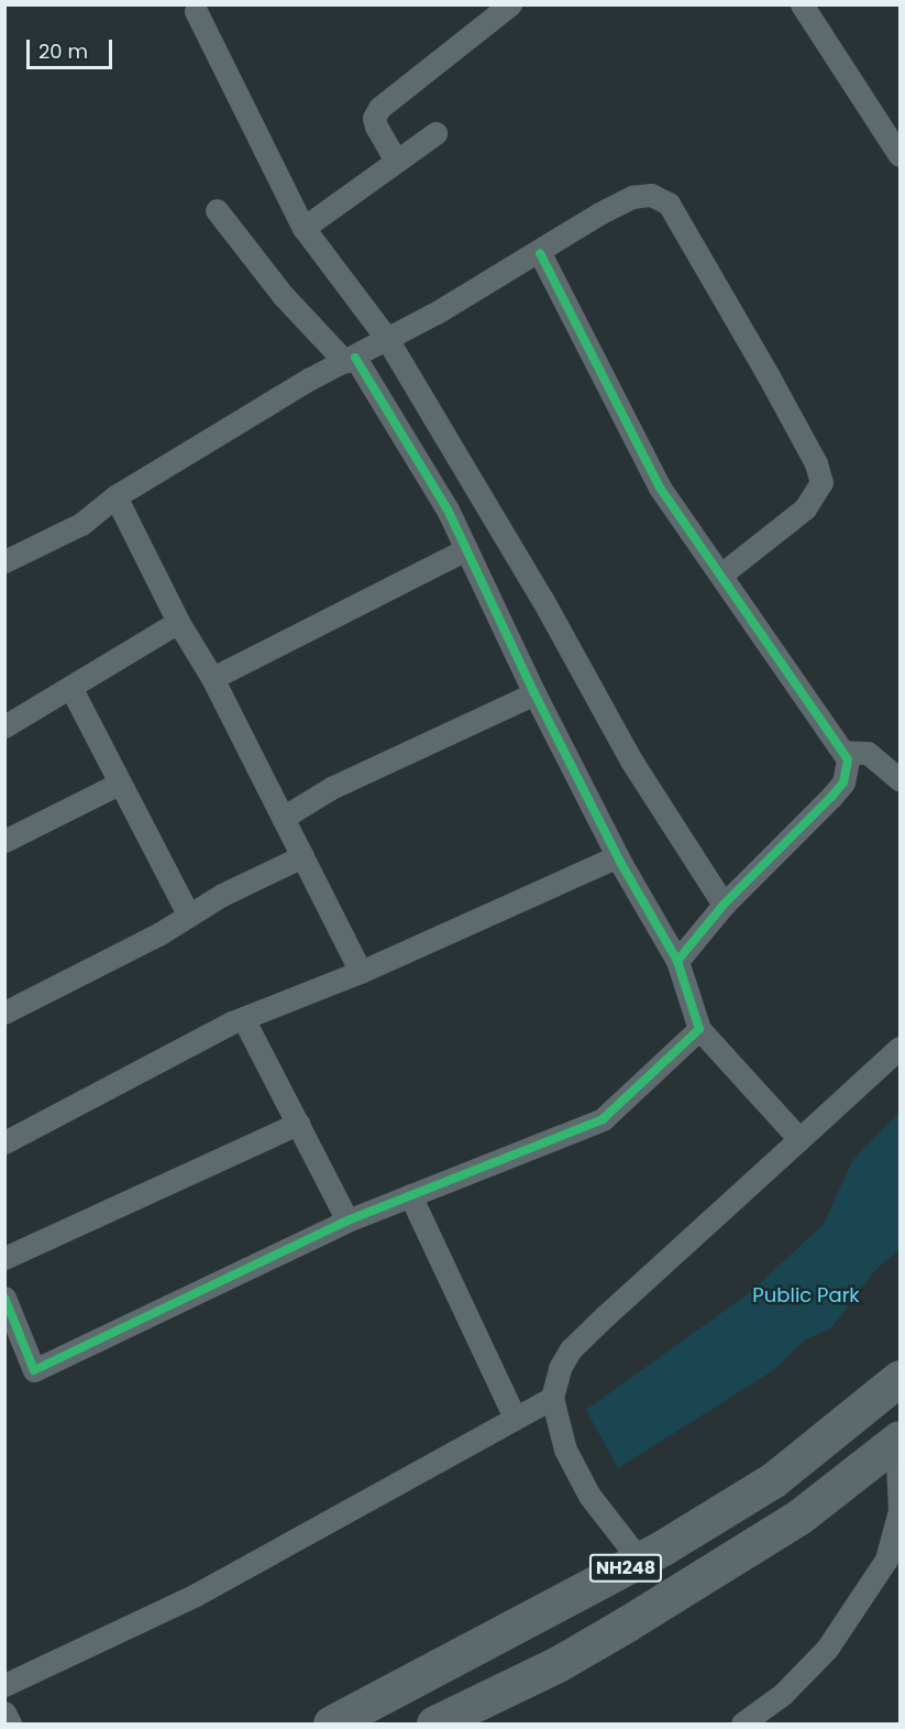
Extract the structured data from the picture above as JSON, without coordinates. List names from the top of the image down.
{
  "streets": {
    "highway": ["NH248"]
  },
  "parks": ["Public Park"],
  "scale_bar": "20 m"
}
